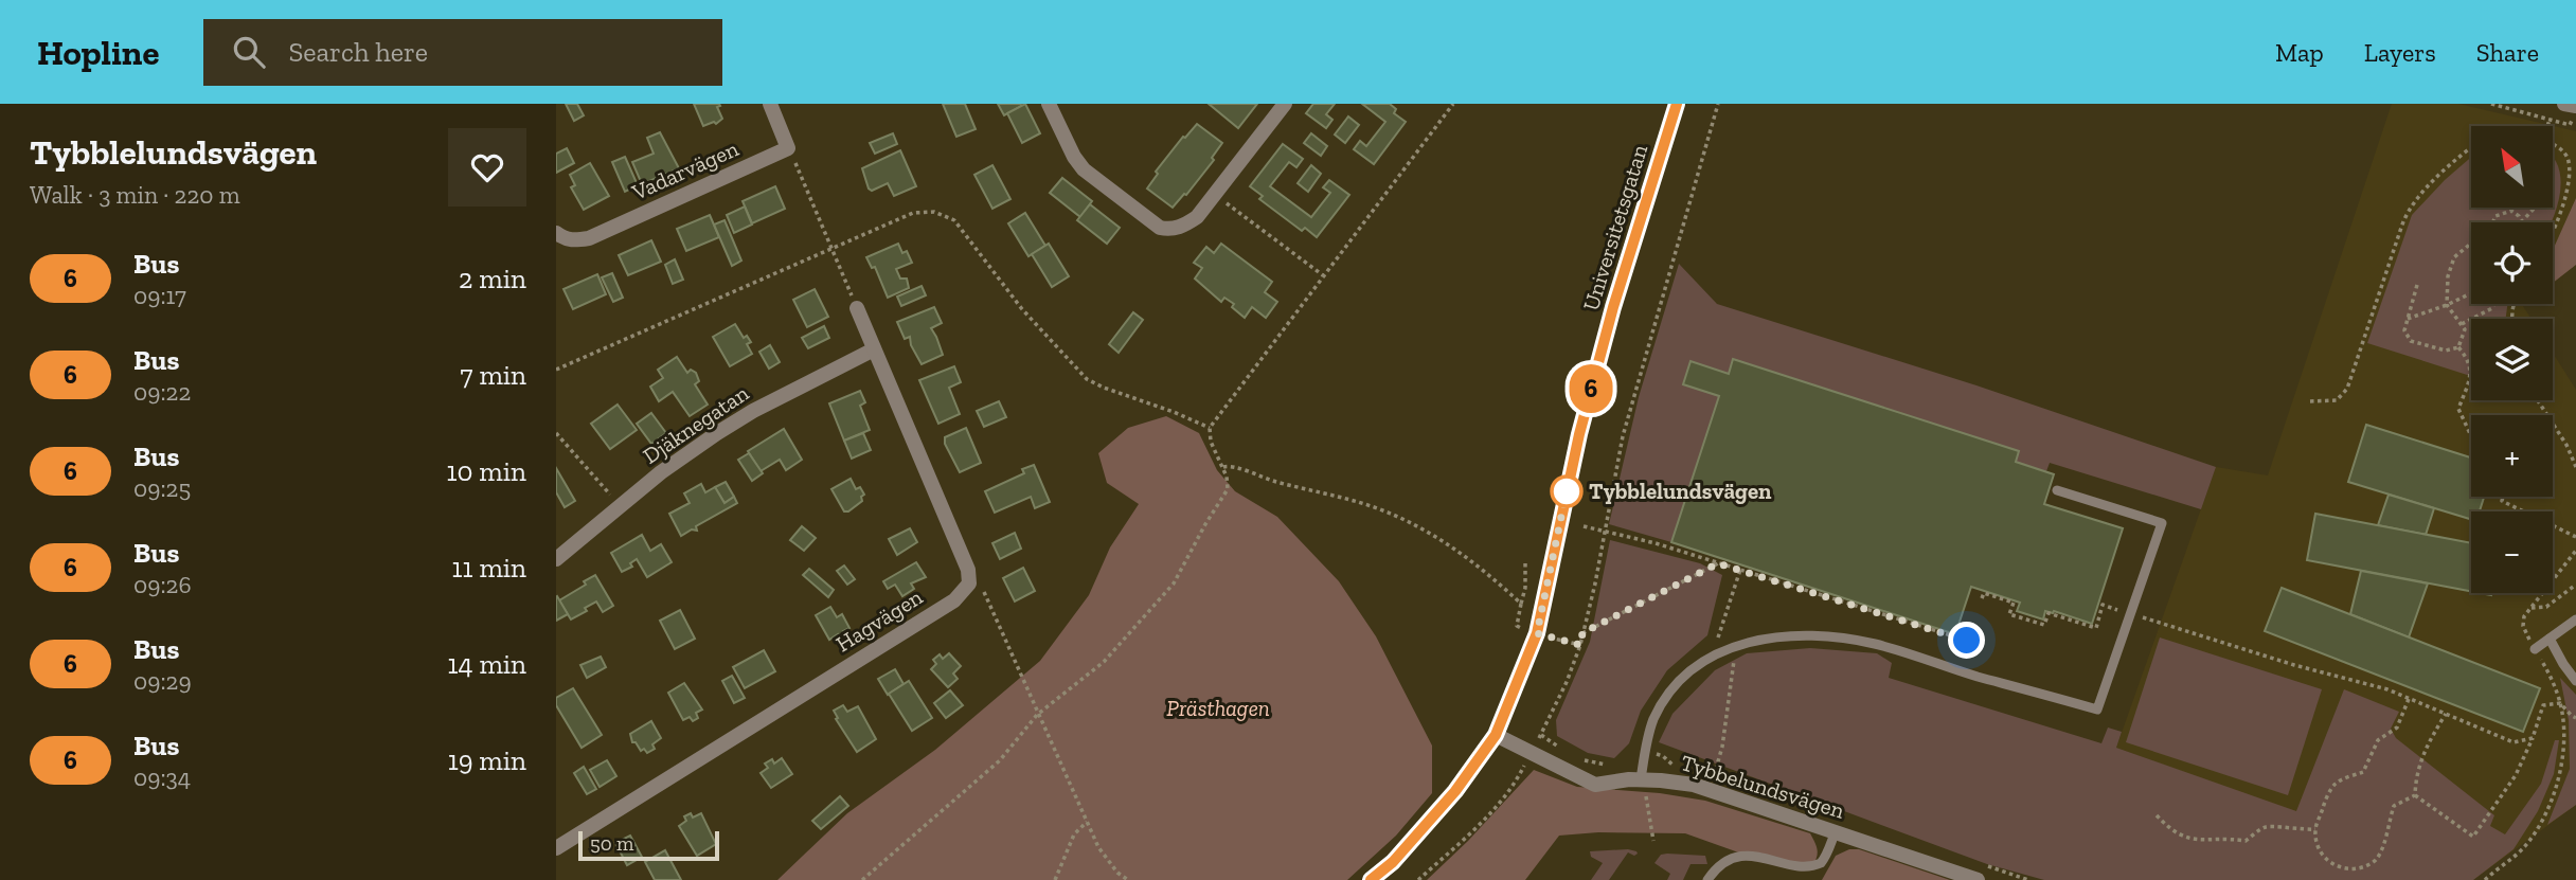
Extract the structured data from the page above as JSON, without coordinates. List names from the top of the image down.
{
  "streets": {
    "street": [
      "Vadarvägen",
      "Universitetsgatan",
      "Djäknegatan",
      "Hagvägen",
      "Tybbelundsvägen"
    ]
  },
  "crossings": [
    ["Universitetsgatan", "Tybbelundsvägen"]
  ],
  "parks": ["Prästhagen"],
  "places": ["Tybblelundsvägen"],
  "lines": ["bus line 6"],
  "scale_bar": "50 m",
  "north": "top left",
  "page": {
    "header": "Hopline",
    "search": "Search here",
    "nav": ["Map", "Layers", "Share"],
    "heading": ["Tybblelundsvägen", "Walk · 3 min · 220 m"],
    "on_map": "6",
    "map_buttons": ["+", "−"],
    "list": [
      {
        "mark": "6",
        "name": "Bus",
        "note": "09:17",
        "value": "2 min"
      },
      {
        "mark": "6",
        "name": "Bus",
        "note": "09:22",
        "value": "7 min"
      },
      {
        "mark": "6",
        "name": "Bus",
        "note": "09:25",
        "value": "10 min"
      },
      {
        "mark": "6",
        "name": "Bus",
        "note": "09:26",
        "value": "11 min"
      },
      {
        "mark": "6",
        "name": "Bus",
        "note": "09:29",
        "value": "14 min"
      },
      {
        "mark": "6",
        "name": "Bus",
        "note": "09:34",
        "value": "19 min"
      }
    ],
    "scale": "50 m"
  }
}
